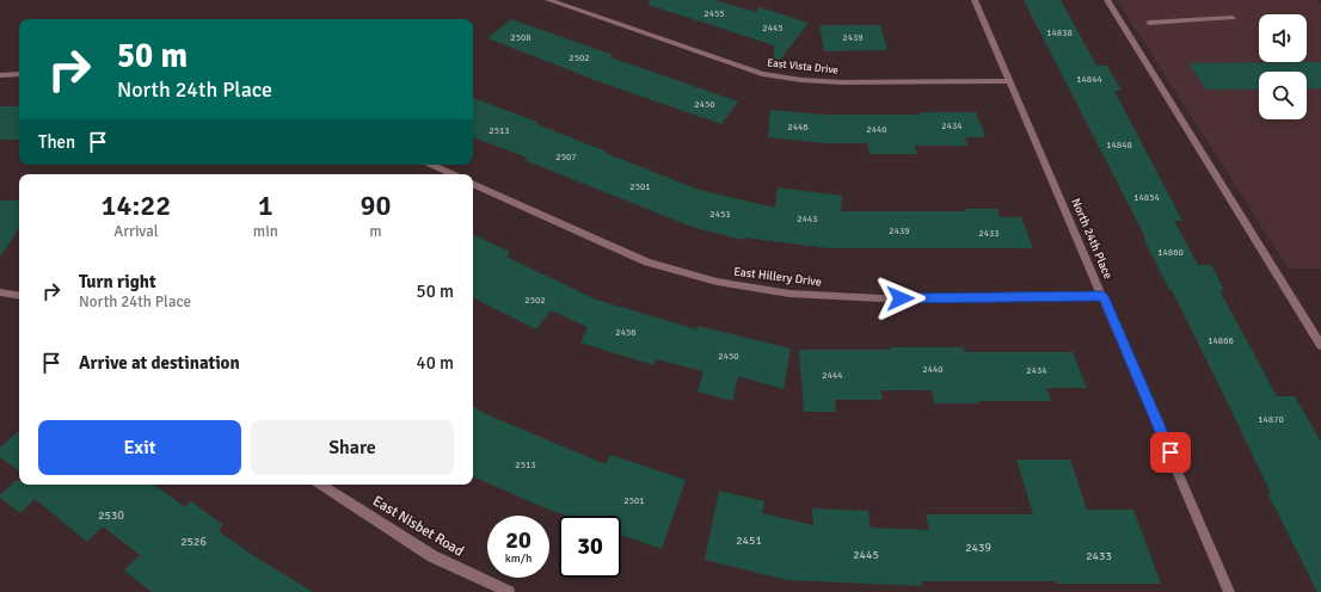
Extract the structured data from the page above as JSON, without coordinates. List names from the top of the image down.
{
  "streets": {
    "street": [
      "East Vista Drive",
      "North 24th Place",
      "East Hillery Drive",
      "East Nisbet Road"
    ]
  },
  "crossings": [
    ["East Vista Drive", "North 24th Place"],
    ["North 24th Place", "East Hillery Drive"]
  ],
  "house_numbers": [
    "2455",
    "2445",
    "14838",
    "2508",
    "2439",
    "2502",
    "14844",
    "2450",
    "2434",
    "2446",
    "2440",
    "2513",
    "14848",
    "2507",
    "2501",
    "14854",
    "2453",
    "2443",
    "2439",
    "2433",
    "14860",
    "2502",
    "2456",
    "14866",
    "2450",
    "2440",
    "2434",
    "2444",
    "14870",
    "2513",
    "2501",
    "2530",
    "2451",
    "2526",
    "2439",
    "2445",
    "2433"
  ],
  "page": {
    "turn": ["50 m", "North 24th Place"],
    "then": "Then",
    "eta": [
      "14:22",
      "Arrival",
      "1",
      "min",
      "90",
      "m"
    ],
    "list": [
      {
        "name": "Turn right",
        "note": "North 24th Place",
        "value": "50 m"
      },
      {
        "name": "Arrive at destination",
        "value": "40 m"
      }
    ],
    "buttons": ["Exit", "Share"],
    "speed": "20 km/h",
    "limit": "30"
  }
}
